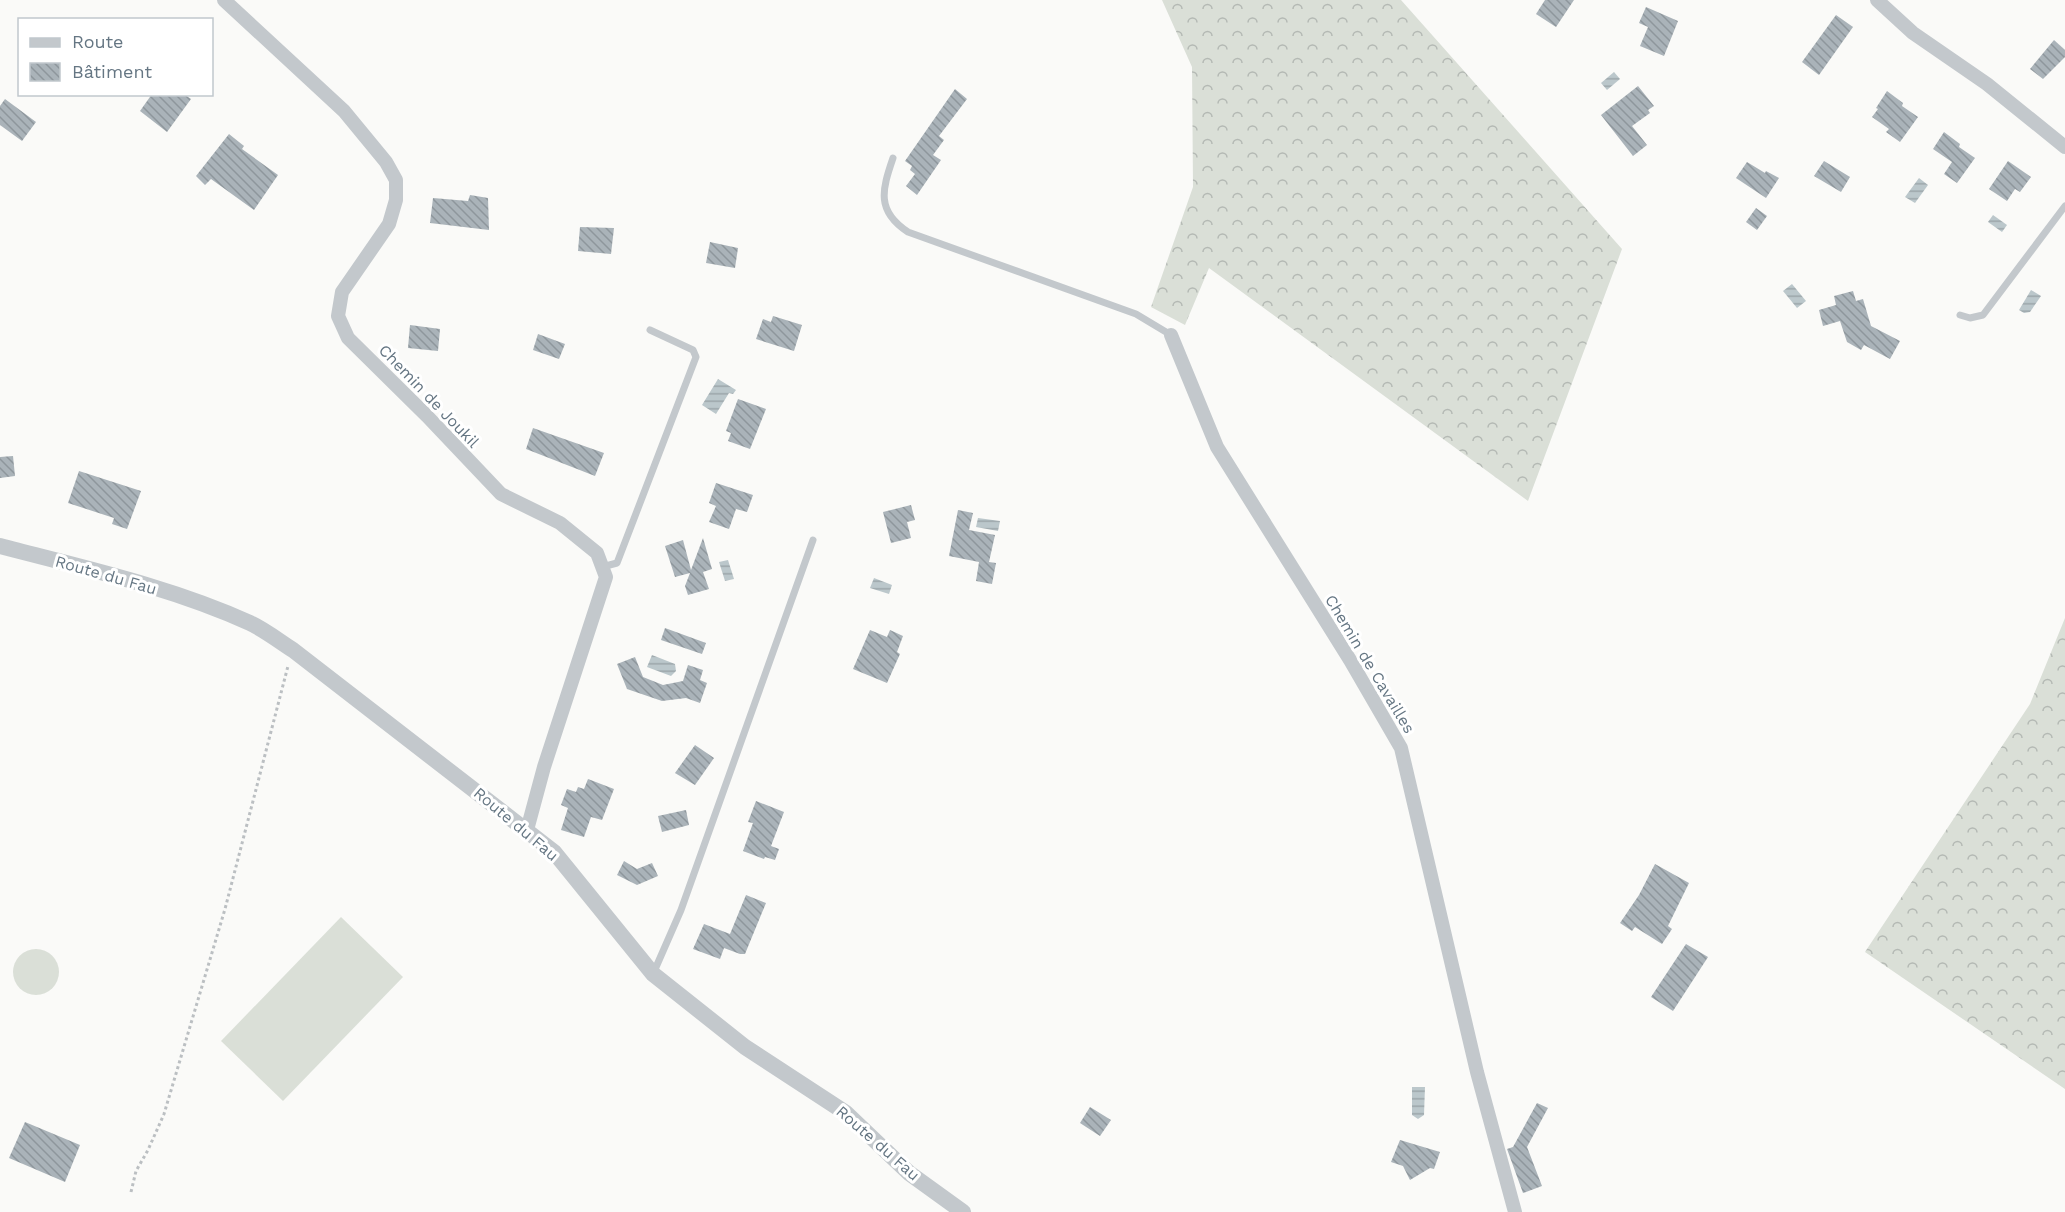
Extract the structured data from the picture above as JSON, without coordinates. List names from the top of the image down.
{
  "streets": {
    "street": ["Chemin de Joukil", "Route du Fau", "Chemin de Cavailles"]
  },
  "legend": ["Route", "Bâtiment"]
}
